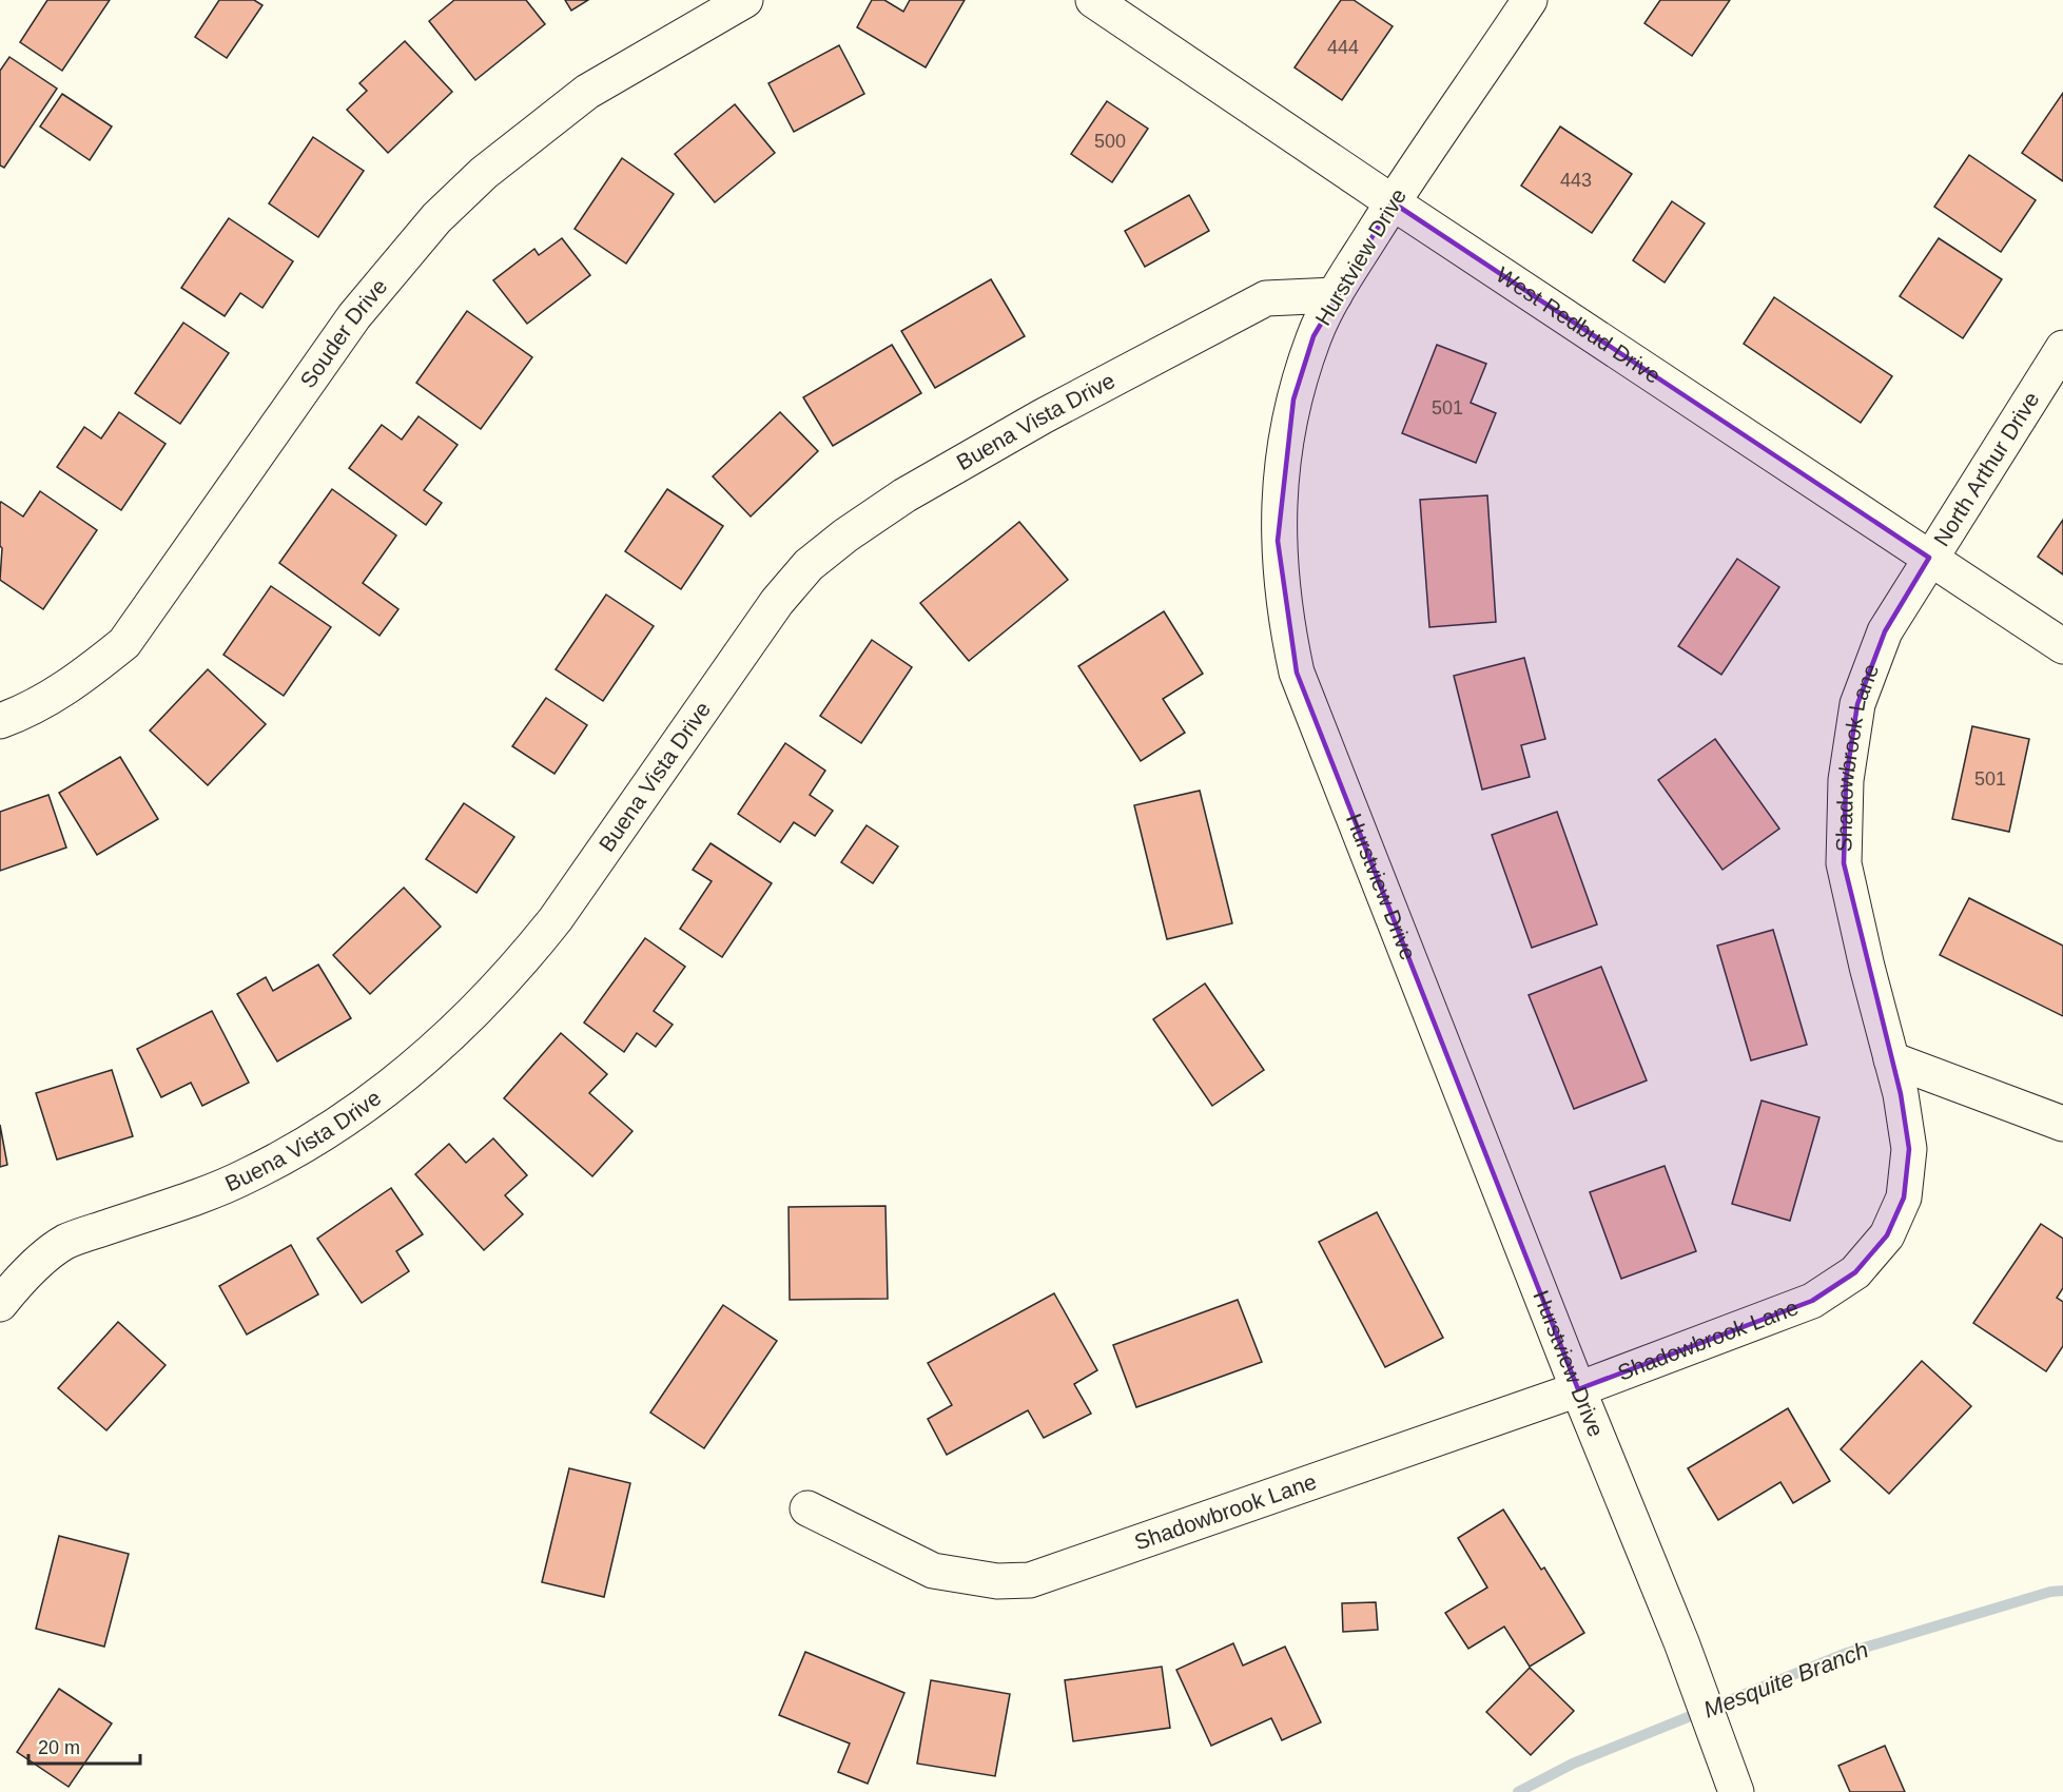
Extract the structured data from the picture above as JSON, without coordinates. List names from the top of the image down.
{
  "streets": {
    "street": [
      "Hurstview Drive",
      "West Redbud Drive",
      "Souder Drive",
      "Buena Vista Drive",
      "North Arthur Drive",
      "Shadowbrook Lane"
    ]
  },
  "crossings": [
    ["Hurstview Drive", "West Redbud Drive"],
    ["Hurstview Drive", "Buena Vista Drive"],
    ["Hurstview Drive", "Shadowbrook Lane"],
    ["West Redbud Drive", "North Arthur Drive"],
    ["West Redbud Drive", "Shadowbrook Lane"],
    ["North Arthur Drive", "Shadowbrook Lane"]
  ],
  "water": ["Mesquite Branch"],
  "house_numbers": [
    "444",
    "500",
    "443",
    "501",
    "501"
  ],
  "scale_bar": "20 m"
}
